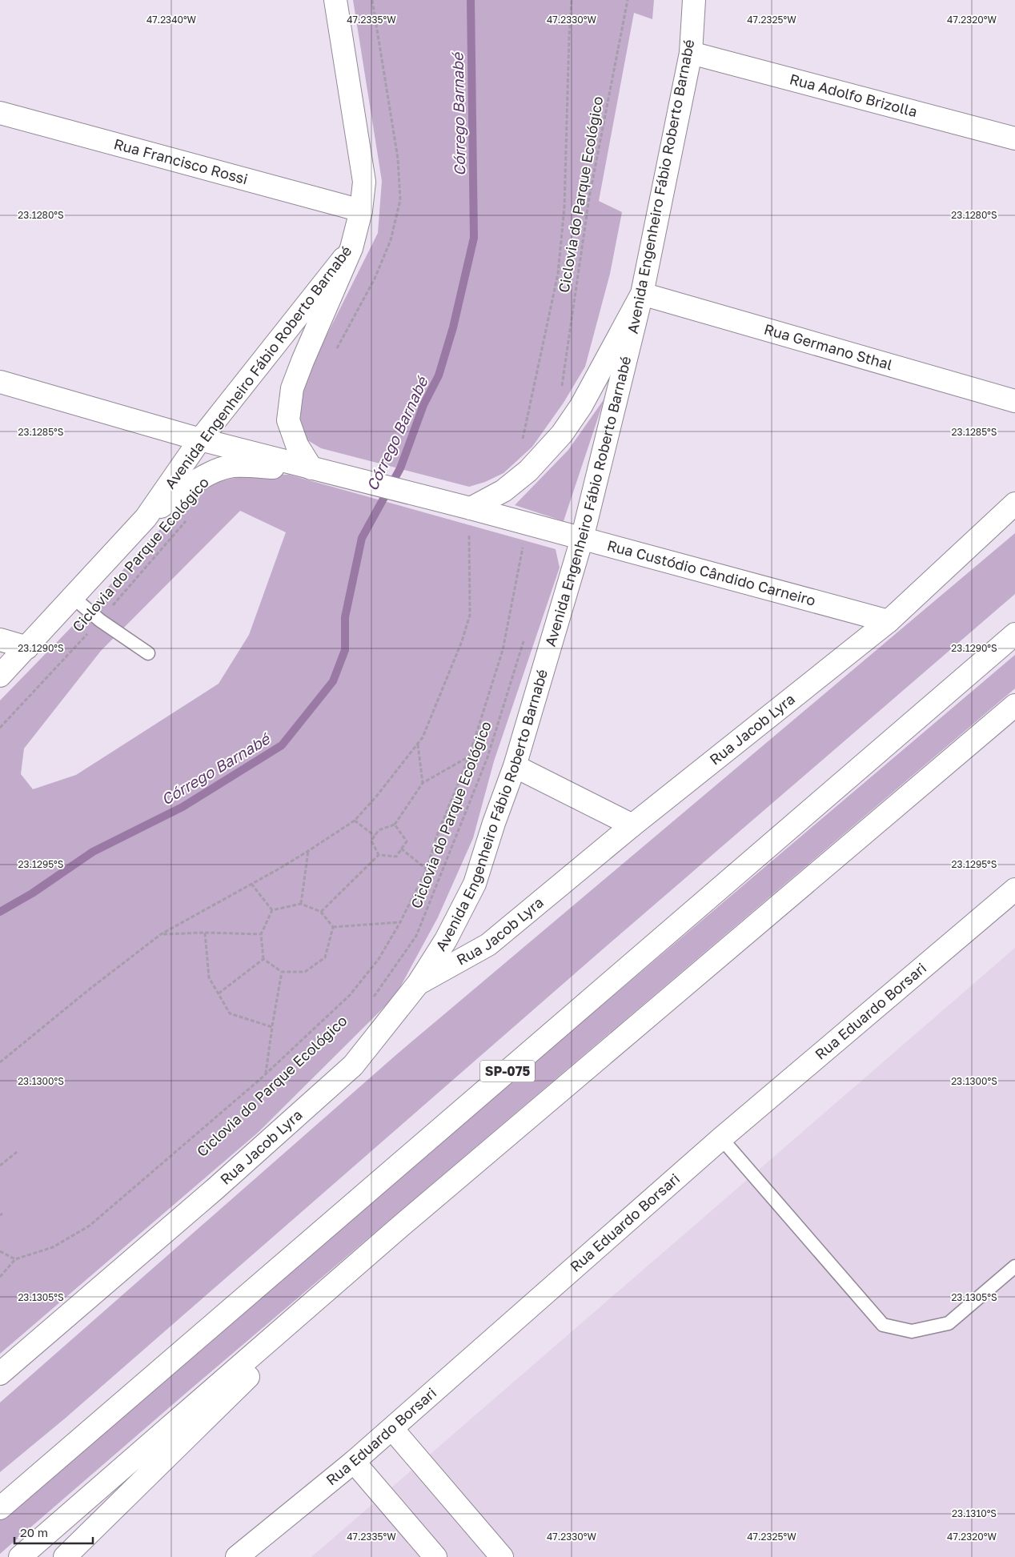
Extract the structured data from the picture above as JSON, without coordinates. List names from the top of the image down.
{
  "streets": {
    "main road": [
      "Rua Adolfo Brizolla",
      "Rua Francisco Rossi",
      "Avenida Engenheiro Fábio Roberto Barnabé",
      "Rua Germano Sthal",
      "Rua Custódio Cândido Carneiro",
      "Rua Jacob Lyra",
      "Rua Eduardo Borsari",
      "SP-075"
    ],
    "path": ["Ciclovia do Parque Ecológico"]
  },
  "crossings": [
    ["Rua Adolfo Brizolla", "Avenida Engenheiro Fábio Roberto Barnabé"],
    ["Rua Francisco Rossi", "Avenida Engenheiro Fábio Roberto Barnabé"],
    ["Avenida Engenheiro Fábio Roberto Barnabé", "Rua Germano Sthal"],
    ["Avenida Engenheiro Fábio Roberto Barnabé", "Rua Custódio Cândido Carneiro"],
    ["Avenida Engenheiro Fábio Roberto Barnabé", "Rua Jacob Lyra"],
    ["Rua Custódio Cândido Carneiro", "Rua Jacob Lyra"]
  ],
  "water": ["Córrego Barnabé"],
  "scale_bar": "20 m",
  "coordinates": [
    "47.2340°W",
    "47.2335°W",
    "47.2330°W",
    "47.2325°W",
    "47.2320°W",
    "23.1280°S",
    "23.1285°S",
    "23.1290°S",
    "23.1295°S",
    "23.1300°S",
    "23.1305°S",
    "23.1310°S"
  ]
}
